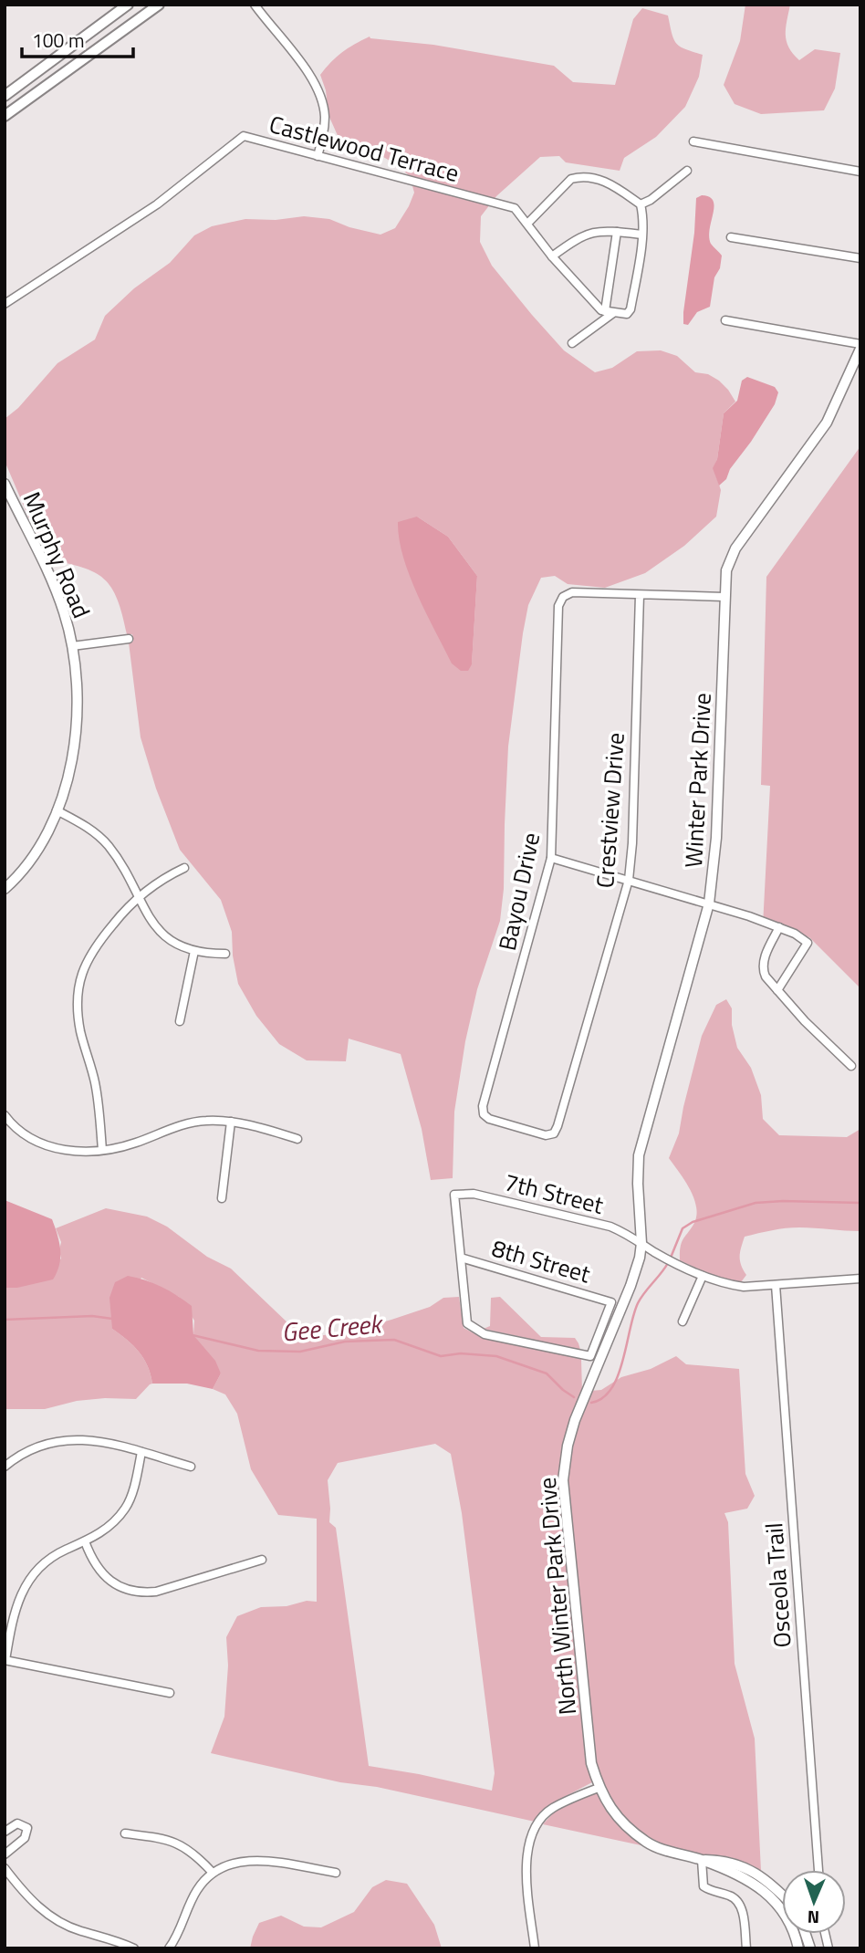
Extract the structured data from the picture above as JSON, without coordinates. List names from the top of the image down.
{
  "streets": {
    "street": [
      "Castlewood Terrace",
      "Murphy Road",
      "Winter Park Drive",
      "Crestview Drive",
      "Bayou Drive",
      "7th Street",
      "8th Street",
      "Osceola Trail",
      "North Winter Park Drive"
    ]
  },
  "crossings": [
    ["Winter Park Drive", "7th Street"],
    ["Winter Park Drive", "North Winter Park Drive"],
    ["Crestview Drive", "Bayou Drive"],
    ["7th Street", "8th Street"],
    ["7th Street", "Osceola Trail"],
    ["7th Street", "North Winter Park Drive"]
  ],
  "water": ["Gee Creek"],
  "scale_bar": "100 m",
  "north": "bottom"
}
